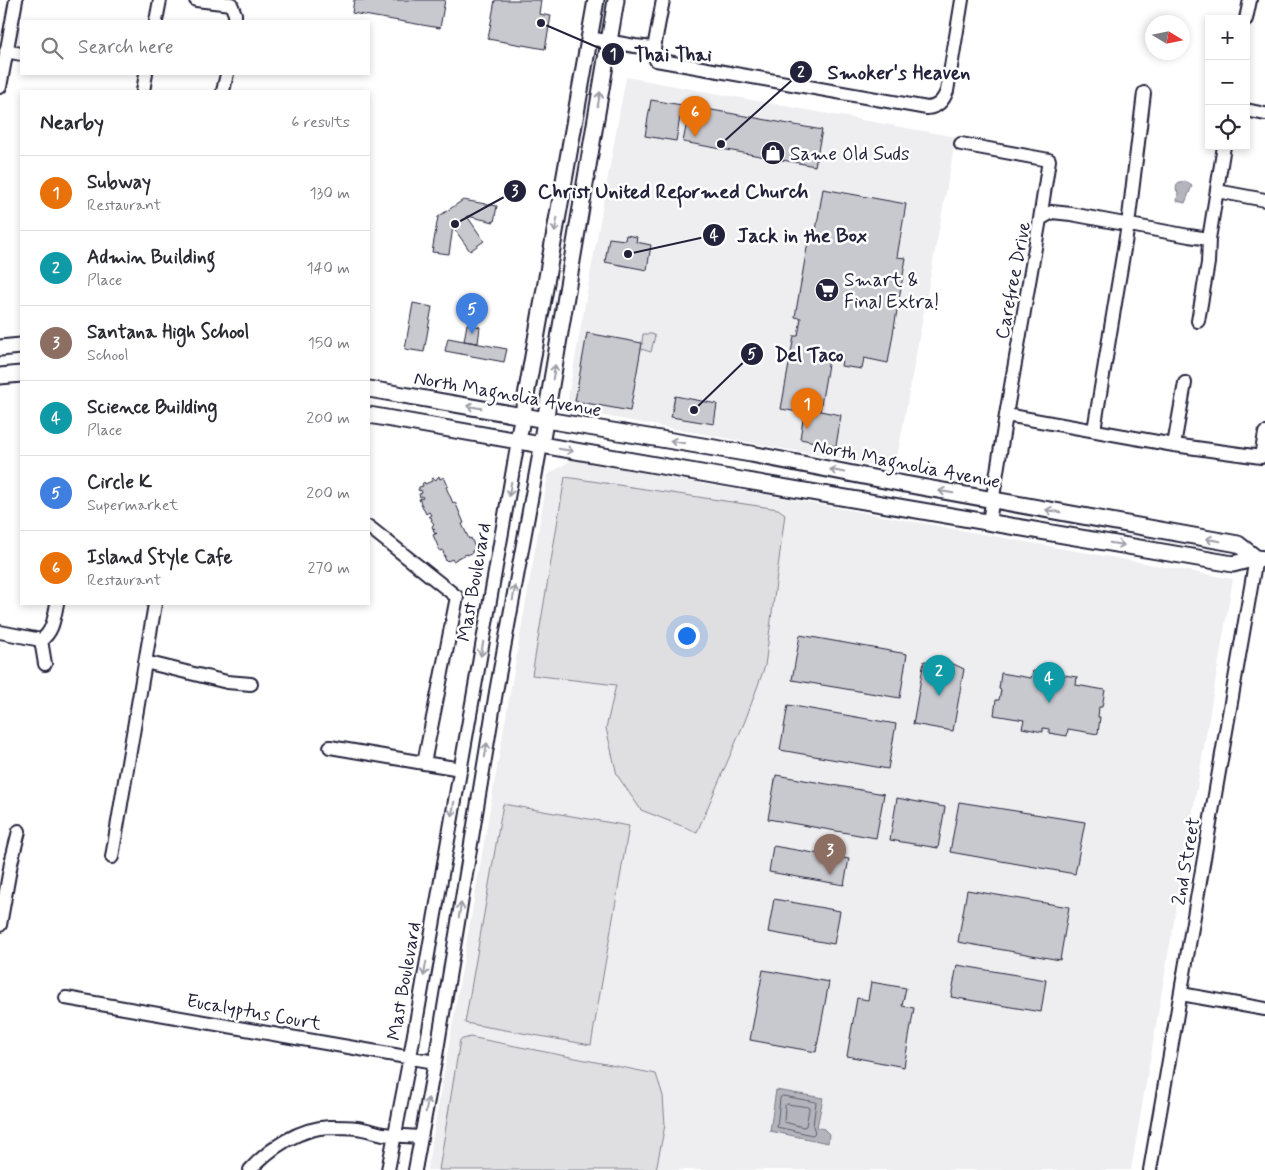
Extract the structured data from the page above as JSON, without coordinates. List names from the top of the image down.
{
  "streets": {
    "main road": ["North Magnolia Avenue", "Mast Boulevard"],
    "street": ["Carefree Drive", "2nd Street", "Eucalyptus Court"]
  },
  "crossings": [
    ["Carefree Drive", "North Magnolia Avenue"],
    ["North Magnolia Avenue", "Mast Boulevard"],
    ["North Magnolia Avenue", "2nd Street"],
    ["Mast Boulevard", "Eucalyptus Court"]
  ],
  "places": {
    "other": [
      "Thai Thai",
      "Smoker's Heaven",
      "Christ United Reformed Church",
      "Jack in the Box",
      "Del Taco"
    ],
    "shop": ["Same Old Suds"],
    "supermarket": ["Smart & Final Extra!"]
  },
  "north": "right",
  "page": {
    "map_buttons": ["+", "−"],
    "search": "Search here",
    "heading": ["Nearby", "6 results"],
    "pins": [
      "6",
      "5",
      "1",
      "2",
      "4",
      "3"
    ],
    "list": [
      {
        "mark": "1",
        "name": "Subway",
        "note": "Restaurant",
        "value": "130 m"
      },
      {
        "mark": "2",
        "name": "Admin Building",
        "note": "Place",
        "value": "140 m"
      },
      {
        "mark": "3",
        "name": "Santana High School",
        "note": "School",
        "value": "150 m"
      },
      {
        "mark": "4",
        "name": "Science Building",
        "note": "Place",
        "value": "200 m"
      },
      {
        "mark": "5",
        "name": "Circle K",
        "note": "Supermarket",
        "value": "200 m"
      },
      {
        "mark": "6",
        "name": "Island Style Cafe",
        "note": "Restaurant",
        "value": "270 m"
      }
    ]
  }
}
